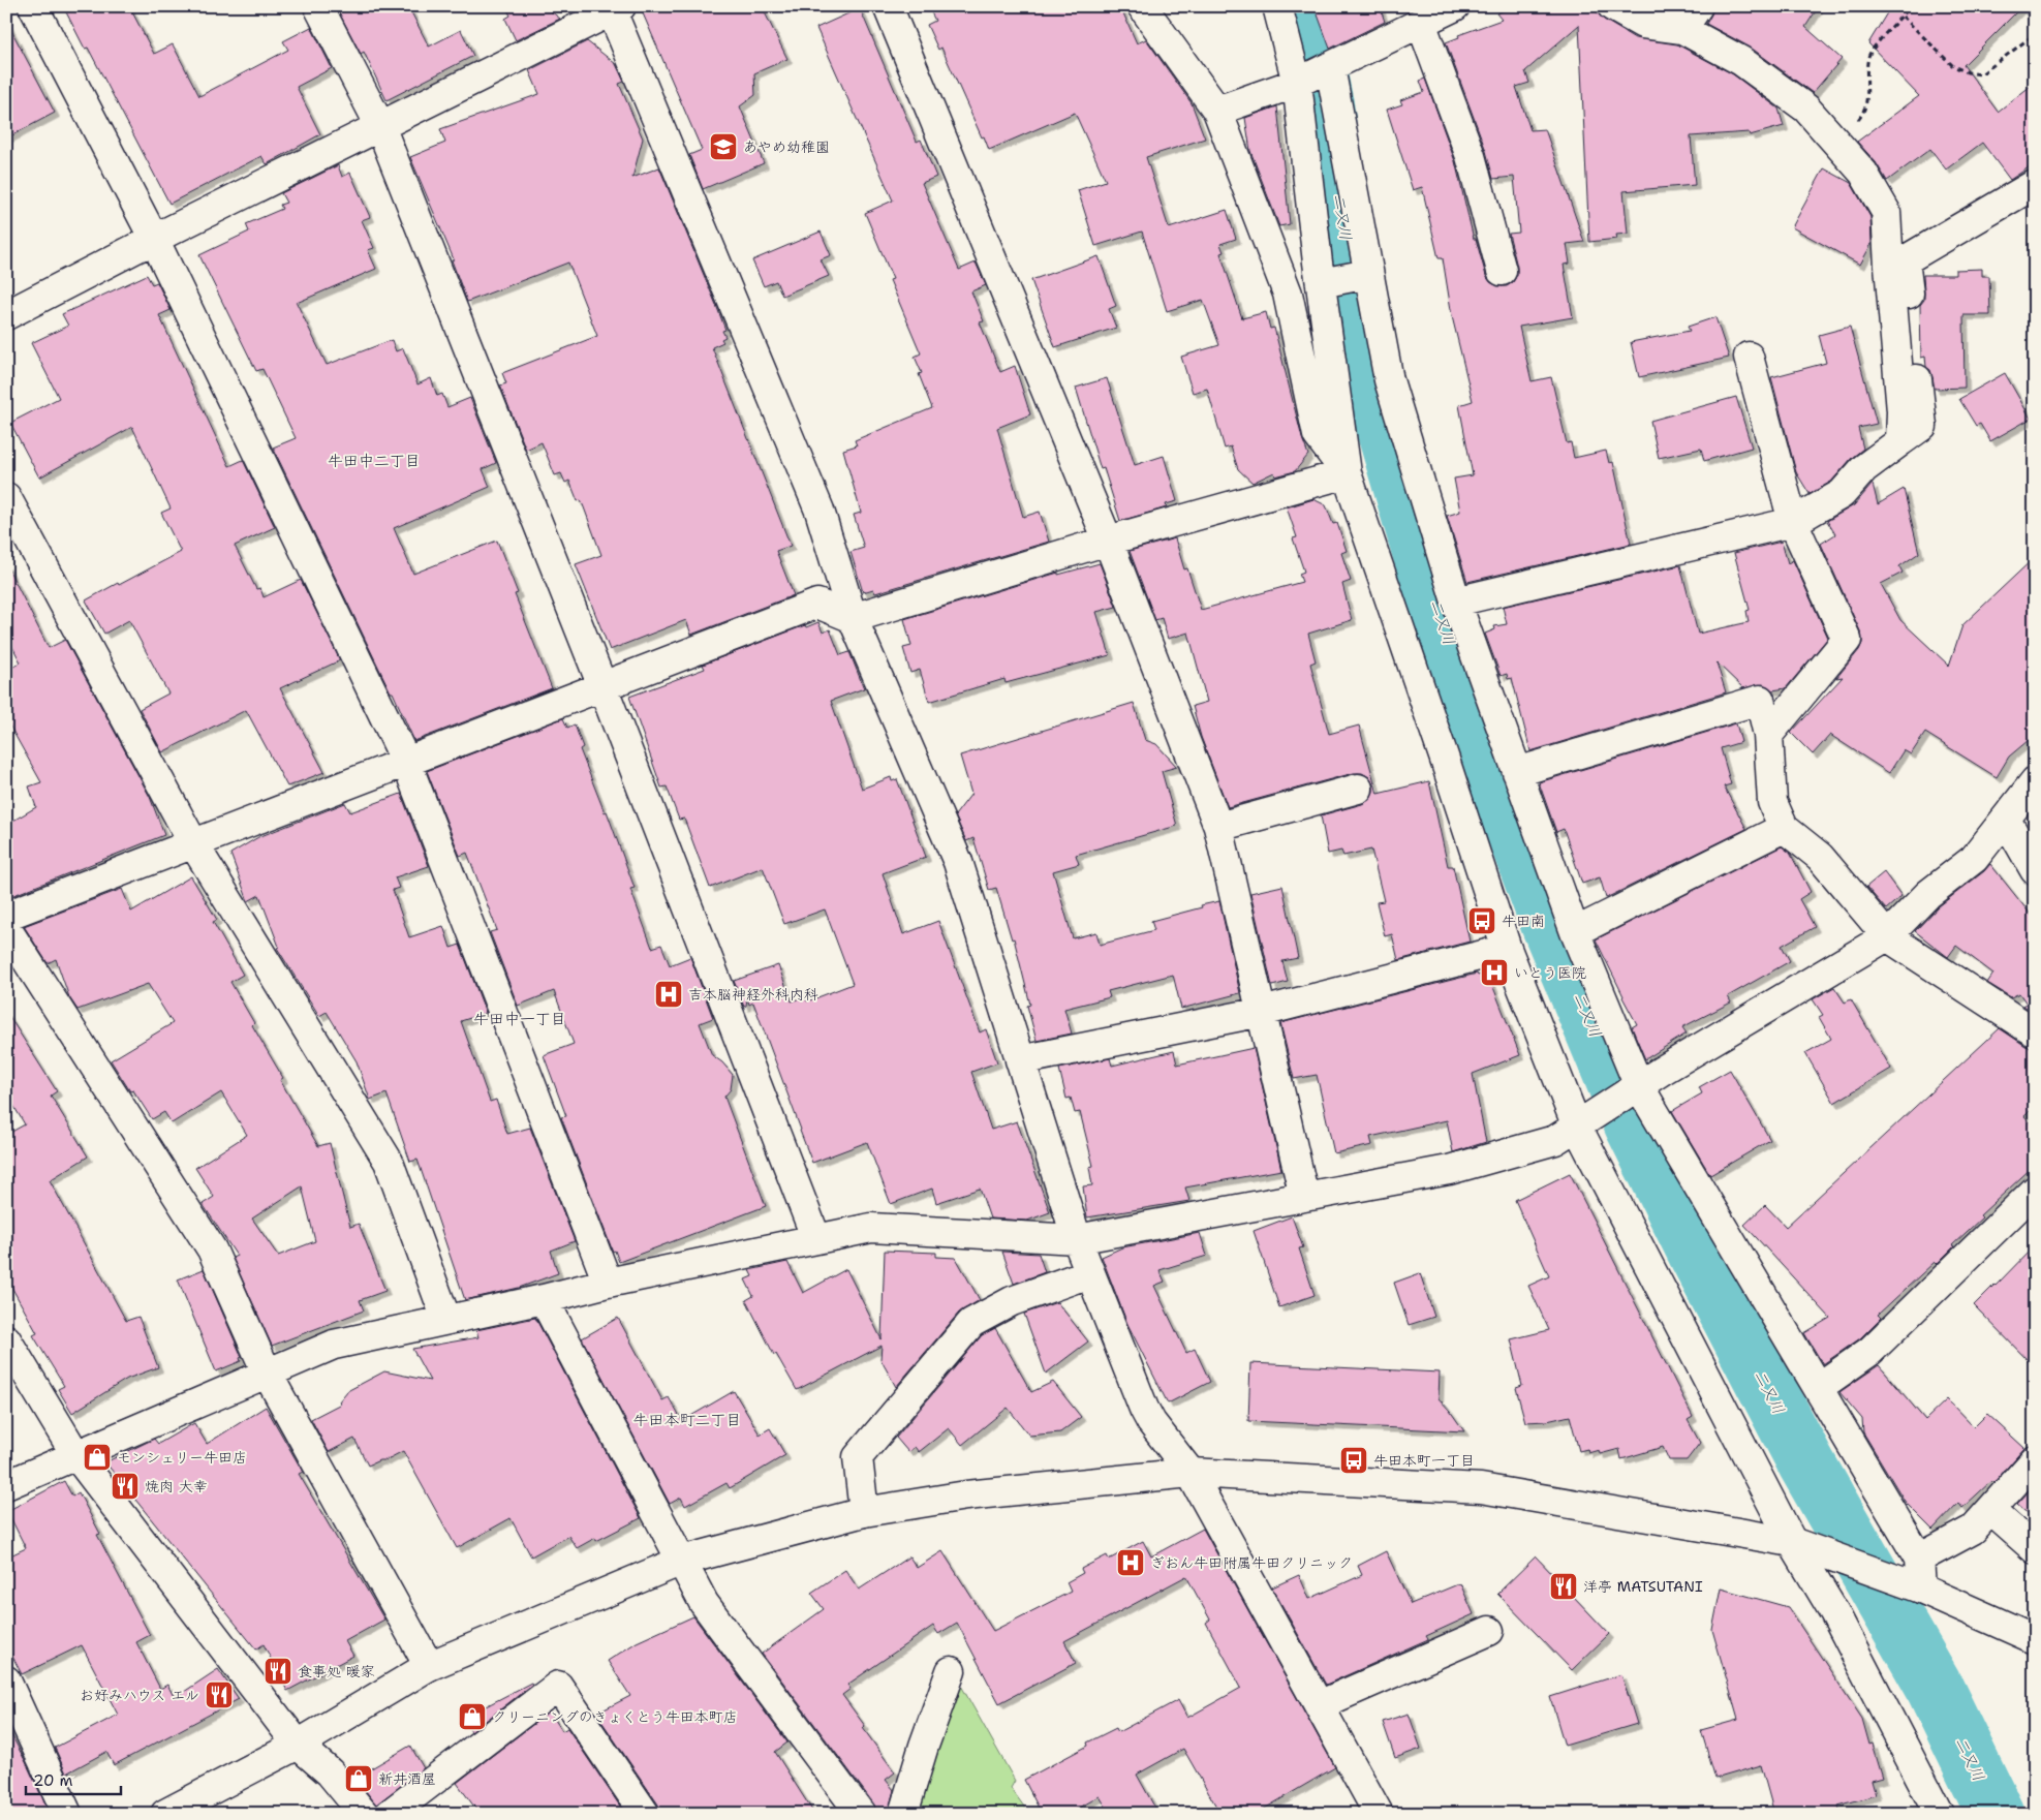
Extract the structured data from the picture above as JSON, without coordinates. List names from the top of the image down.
{
  "districts": ["牛田中二丁目", "牛田中一丁目", "牛田本町二丁目"],
  "water": ["二又川"],
  "places": {
    "school or university": ["あやめ幼稚園"],
    "bus stop": ["牛田南", "牛田本町一丁目"],
    "hospital": ["いとう医院", "吉本脳神経外科内科", "ぎおん牛田附属牛田クリニック"],
    "shop": ["モンシェリー牛田店", "クリーニングのきょくとう牛田本町店", "新井酒屋"],
    "restaurant": [
      "焼肉 大幸",
      "洋亭 MATSUTANI",
      "食事処 暖家",
      "お好みハウス エル"
    ]
  },
  "scale_bar": "20 m"
}
